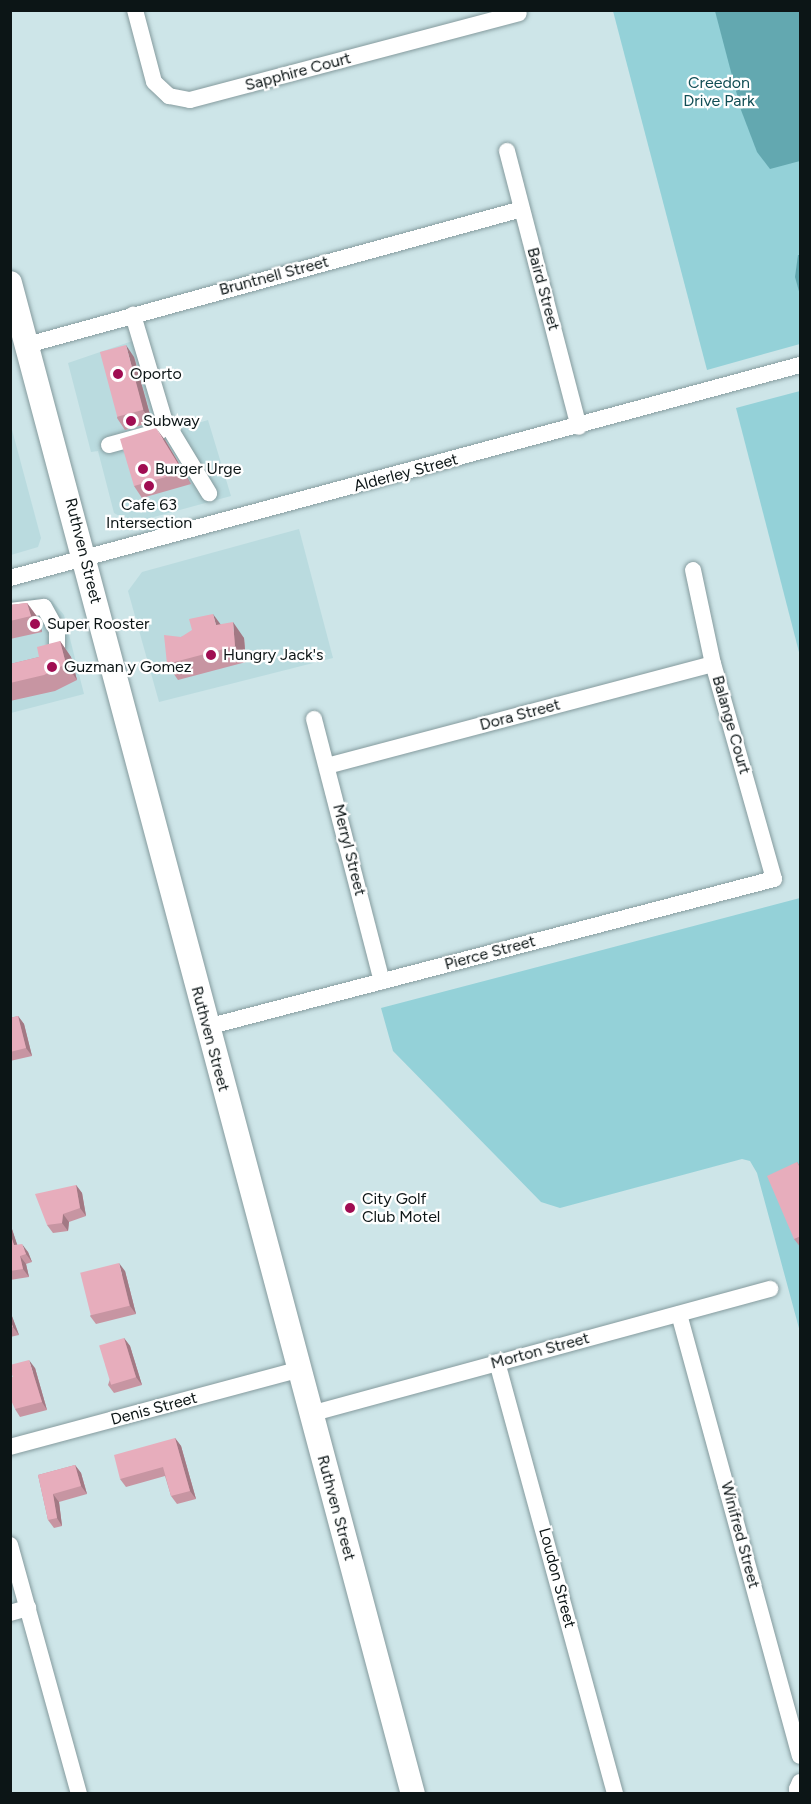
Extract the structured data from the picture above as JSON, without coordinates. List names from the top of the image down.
{
  "streets": {
    "highway": ["Ruthven Street"],
    "street": [
      "Sapphire Court",
      "Bruntnell Street",
      "Baird Street",
      "Alderley Street",
      "Dora Street",
      "Balange Court",
      "Merryl Street",
      "Pierce Street",
      "Morton Street",
      "Denis Street",
      "Winifred Street",
      "Loudon Street"
    ]
  },
  "crossings": [
    ["Bruntnell Street", "Baird Street"],
    ["Bruntnell Street", "Ruthven Street"],
    ["Baird Street", "Alderley Street"],
    ["Alderley Street", "Ruthven Street"],
    ["Ruthven Street", "Pierce Street"],
    ["Ruthven Street", "Morton Street"],
    ["Ruthven Street", "Denis Street"],
    ["Dora Street", "Balange Court"],
    ["Dora Street", "Merryl Street"],
    ["Balange Court", "Pierce Street"],
    ["Merryl Street", "Pierce Street"],
    ["Morton Street", "Winifred Street"],
    ["Morton Street", "Loudon Street"]
  ],
  "parks": ["Creedon Drive Park"],
  "places": [
    "Oporto",
    "Subway",
    "Burger Urge",
    "Cafe 63 Intersection",
    "Super Rooster",
    "Hungry Jack's",
    "Guzman y Gomez",
    "City Golf Club Motel"
  ]
}
